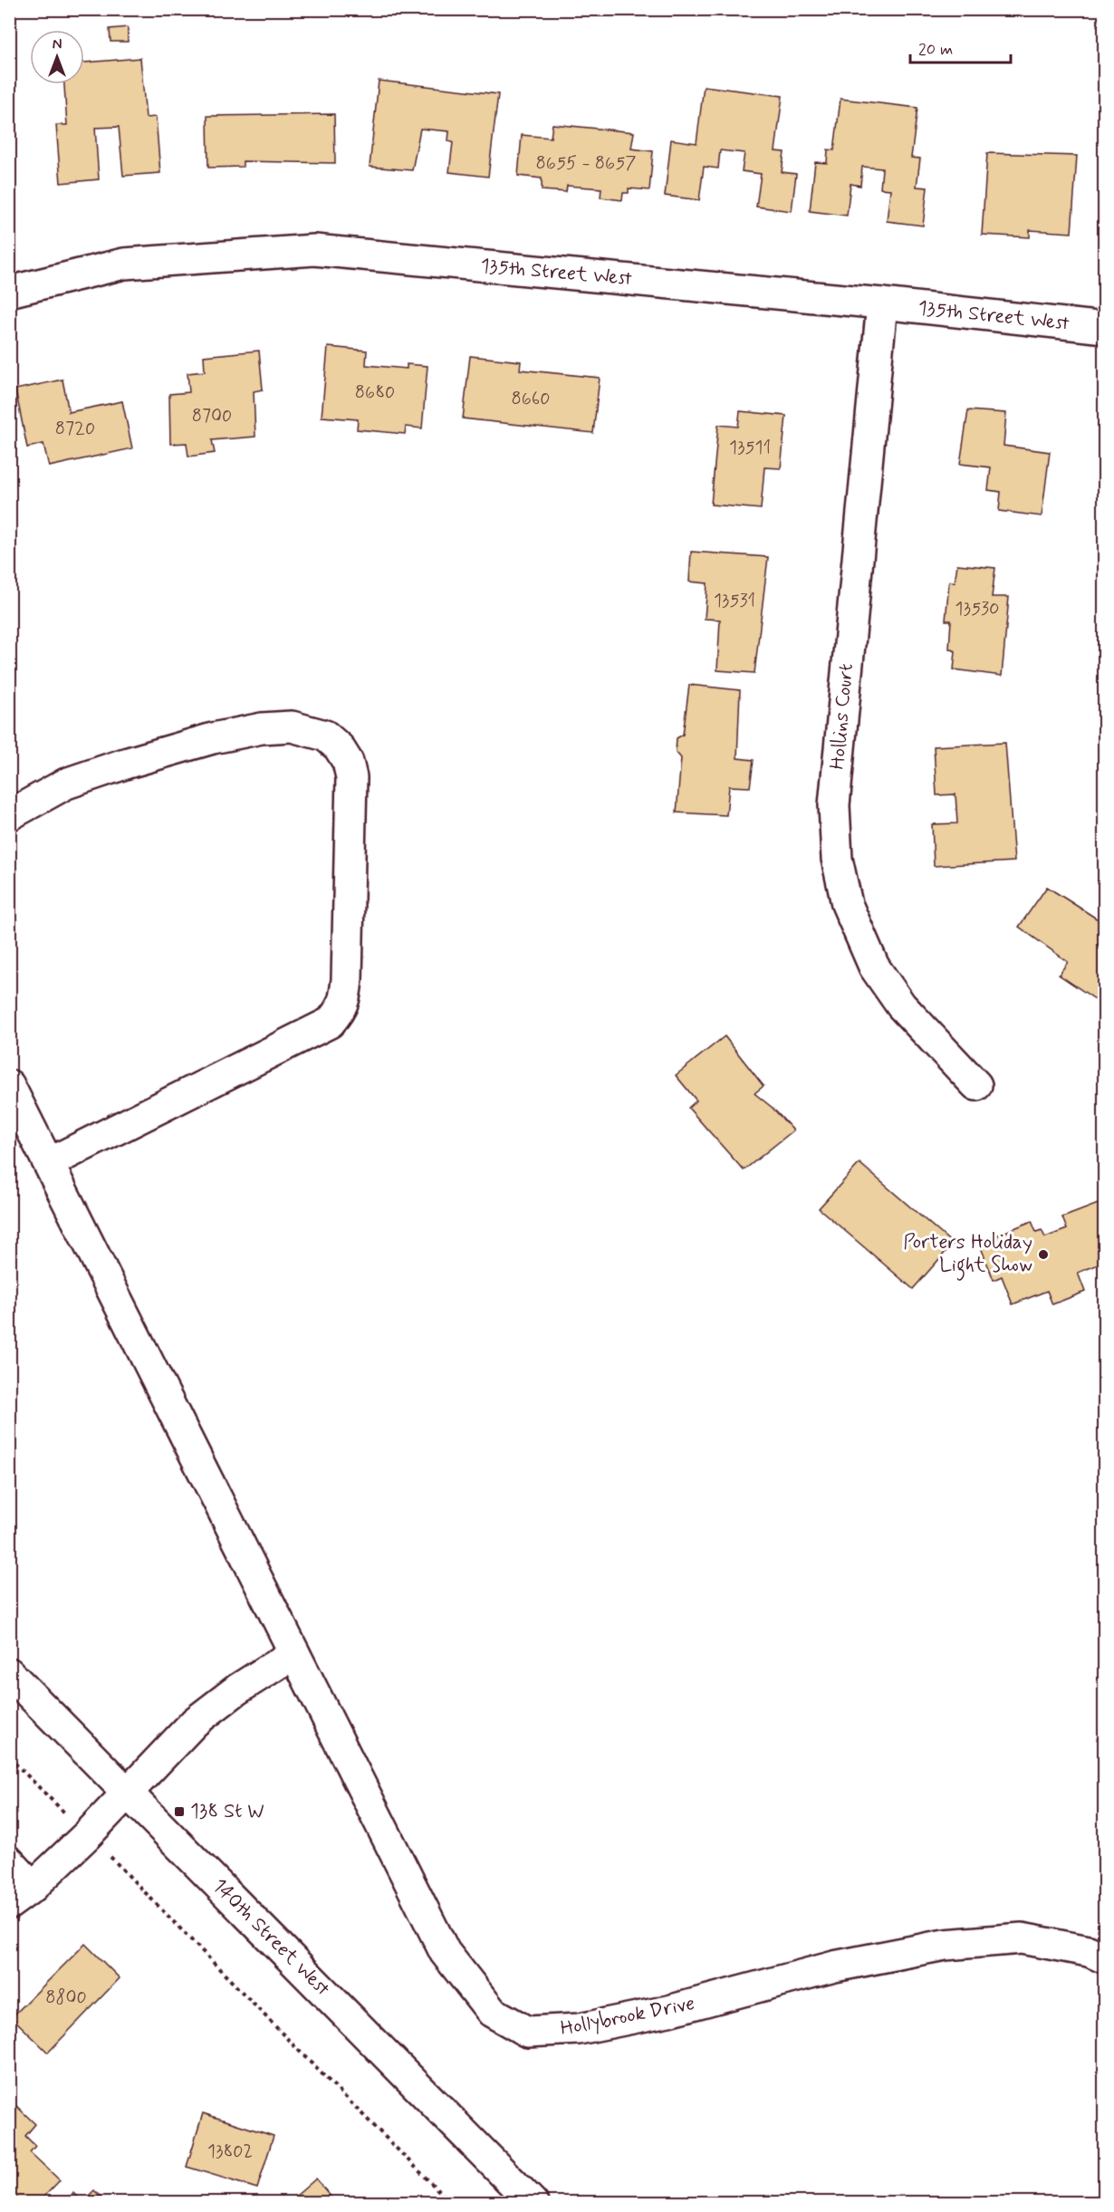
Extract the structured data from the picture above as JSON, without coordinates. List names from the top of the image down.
{
  "streets": {
    "street": [
      "135th Street West",
      "Hollins Court",
      "140th Street West",
      "Hollybrook Drive"
    ]
  },
  "crossings": [
    ["135th Street West", "Hollins Court"]
  ],
  "places": {
    "other": ["Porters Holiday Light Show"],
    "transit": ["138 St W"]
  },
  "house_numbers": [
    "8655 - 8657",
    "8680",
    "8660",
    "8700",
    "8720",
    "13511",
    "13531",
    "13530",
    "8800",
    "13802"
  ],
  "scale_bar": "20 m",
  "north": "top"
}
